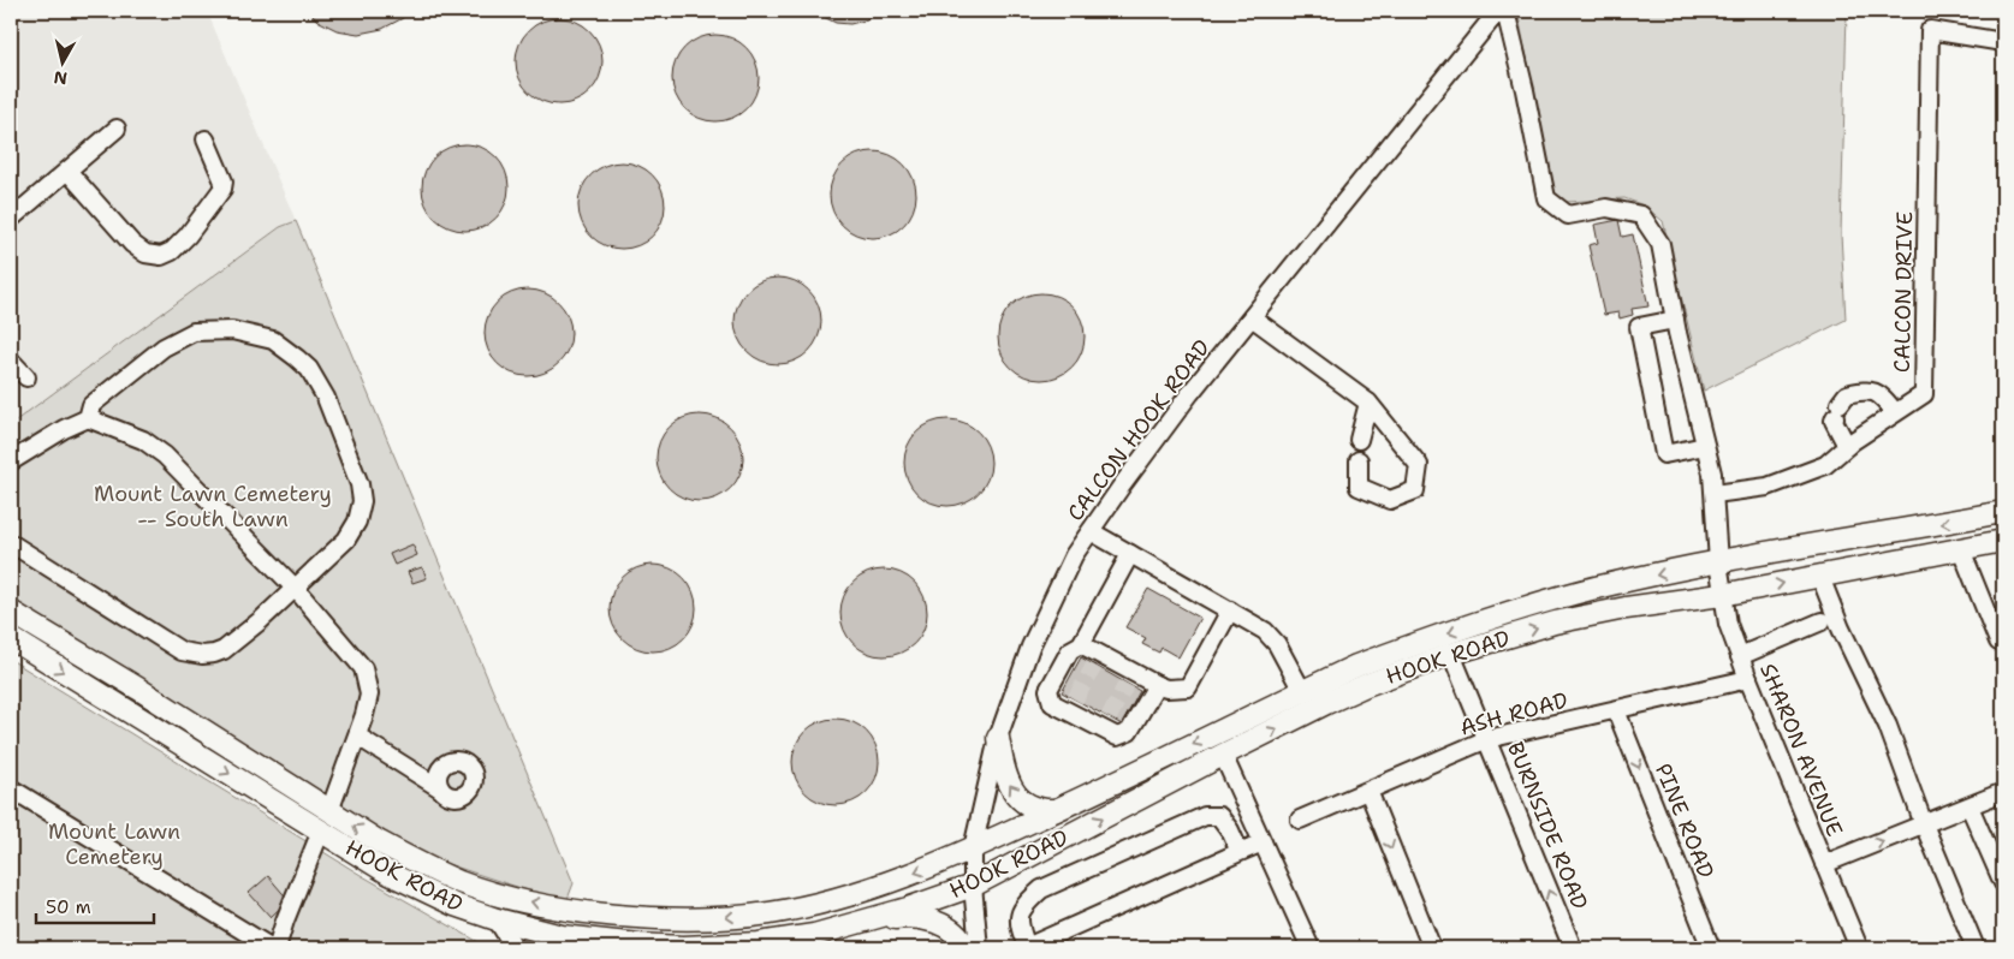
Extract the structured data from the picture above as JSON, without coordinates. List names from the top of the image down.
{
  "streets": {
    "main road": ["HOOK ROAD"],
    "street": [
      "CALCON DRIVE",
      "CALCON HOOK ROAD",
      "ASH ROAD",
      "SHARON AVENUE",
      "PINE ROAD",
      "BURNSIDE ROAD"
    ]
  },
  "crossings": [
    ["CALCON DRIVE", "SHARON AVENUE"],
    ["CALCON HOOK ROAD", "HOOK ROAD"],
    ["HOOK ROAD", "SHARON AVENUE"],
    ["HOOK ROAD", "BURNSIDE ROAD"],
    ["ASH ROAD", "SHARON AVENUE"],
    ["ASH ROAD", "PINE ROAD"],
    ["ASH ROAD", "BURNSIDE ROAD"]
  ],
  "one_way": ["PINE ROAD"],
  "parks": ["Mount Lawn Cemetery -- South Lawn", "Mount Lawn Cemetery"],
  "scale_bar": "50 m",
  "north": "bottom"
}
